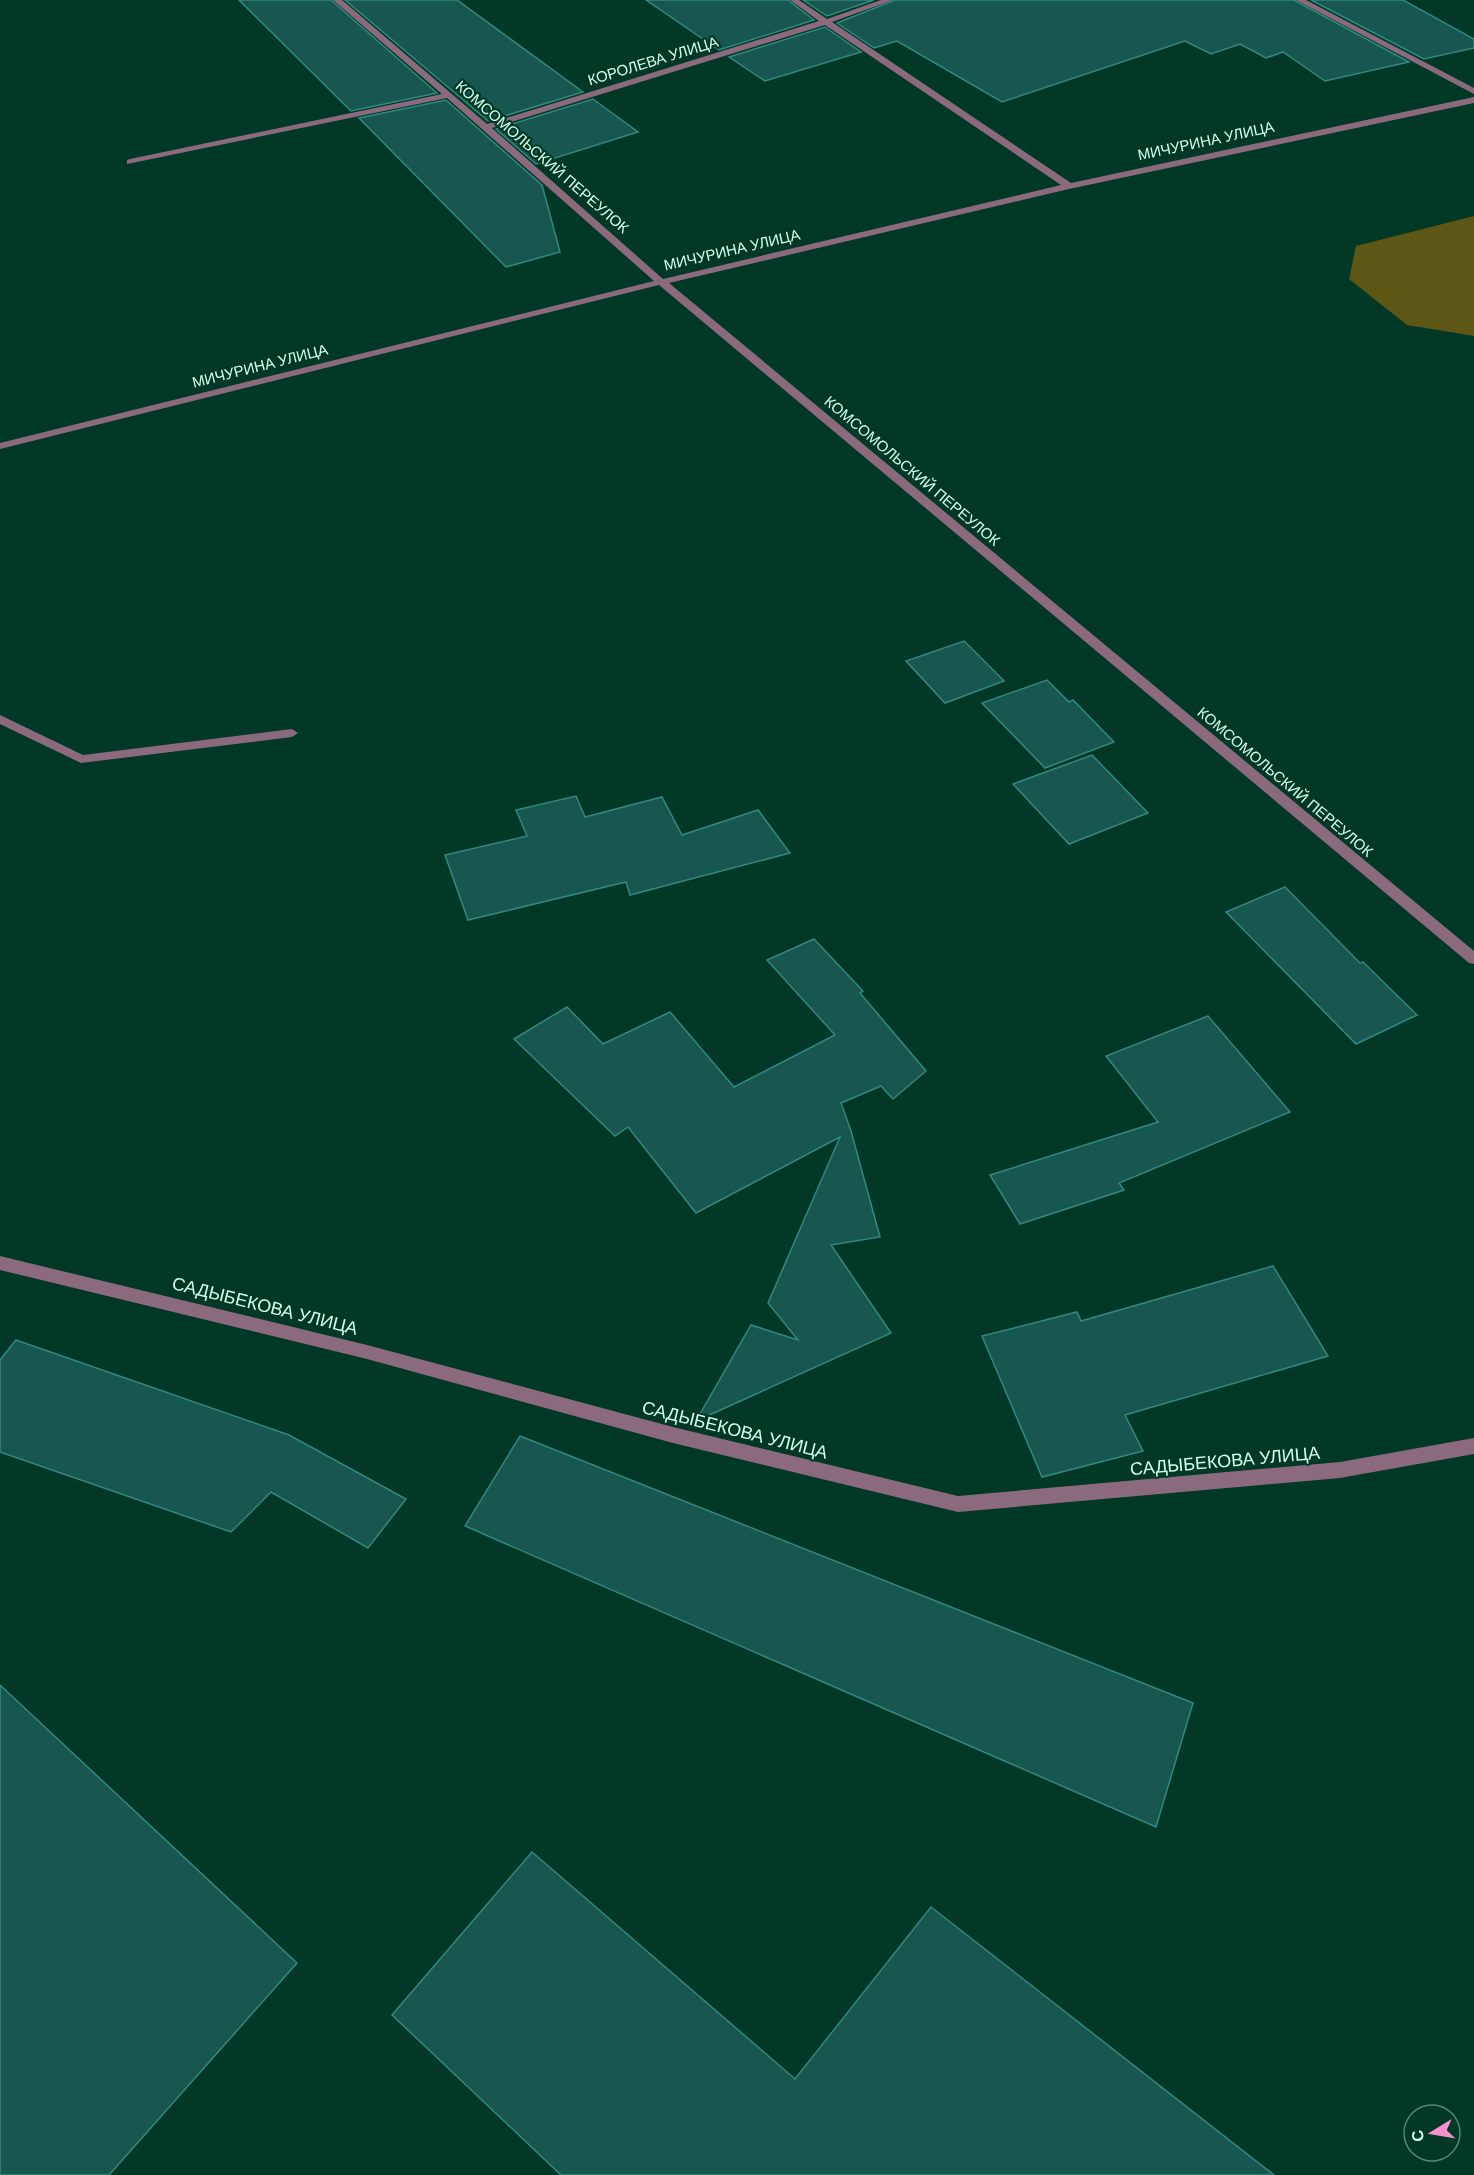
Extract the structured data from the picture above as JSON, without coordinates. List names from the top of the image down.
{
  "streets": {
    "street": [
      "КОРОЛЕВА УЛИЦА",
      "МИЧУРИНА УЛИЦА",
      "КОМСОМОЛЬСКИЙ ПЕРЕУЛОК",
      "САДЫБЕКОВА УЛИЦА"
    ]
  },
  "crossings": [
    ["КОРОЛЕВА УЛИЦА", "КОМСОМОЛЬСКИЙ ПЕРЕУЛОК"],
    ["МИЧУРИНА УЛИЦА", "КОМСОМОЛЬСКИЙ ПЕРЕУЛОК"]
  ],
  "north": "left"
}
